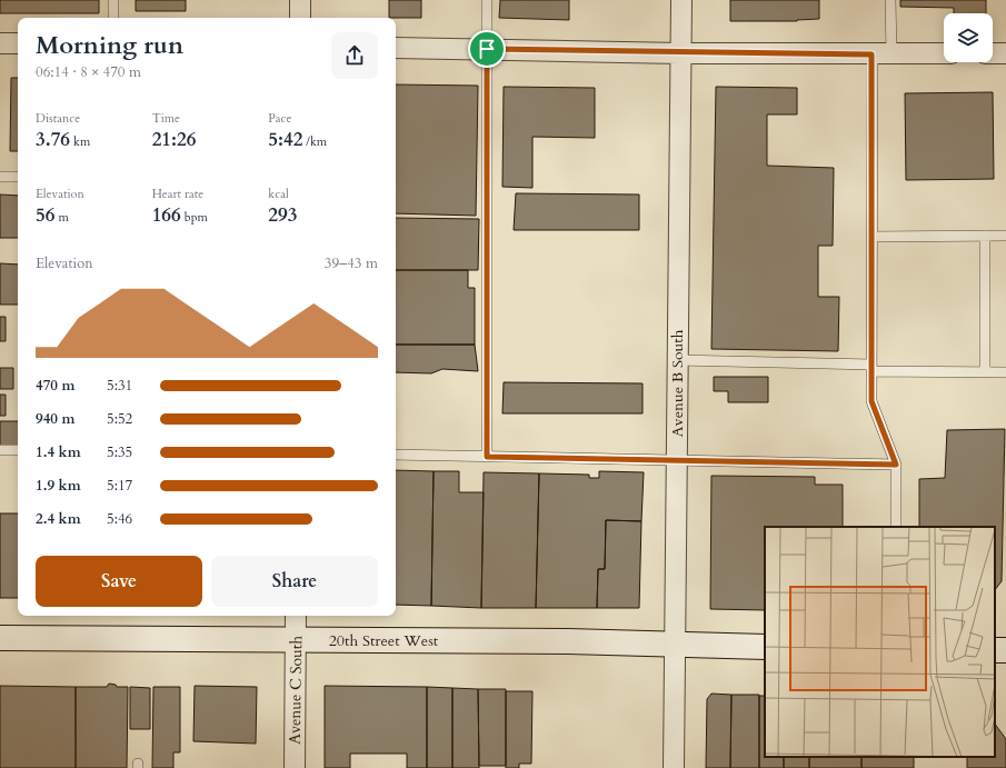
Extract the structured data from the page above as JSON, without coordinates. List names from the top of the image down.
{
  "streets": {
    "main road": ["20th Street West"],
    "street": ["Avenue B South", "Avenue C South"]
  },
  "crossings": [
    ["Avenue B South", "20th Street West"],
    ["20th Street West", "Avenue C South"]
  ],
  "page": {
    "heading": ["Morning run", "06:14 · 8 × 470 m"],
    "stats": [
      ["Distance", "3.76 km"],
      ["Time", "21:26"],
      ["Pace", "5:42 /km"],
      ["Elevation", "56 m"],
      ["Heart rate", "166 bpm"],
      ["kcal", "293"]
    ],
    "chart": ["Elevation", "39–43 m"],
    "list": [
      {
        "name": "470 m",
        "note": "5:31"
      },
      {
        "name": "940 m",
        "note": "5:52"
      },
      {
        "name": "1.4 km",
        "note": "5:35"
      },
      {
        "name": "1.9 km",
        "note": "5:17"
      },
      {
        "name": "2.4 km",
        "note": "5:46"
      }
    ],
    "buttons": ["Save", "Share"]
  }
}
